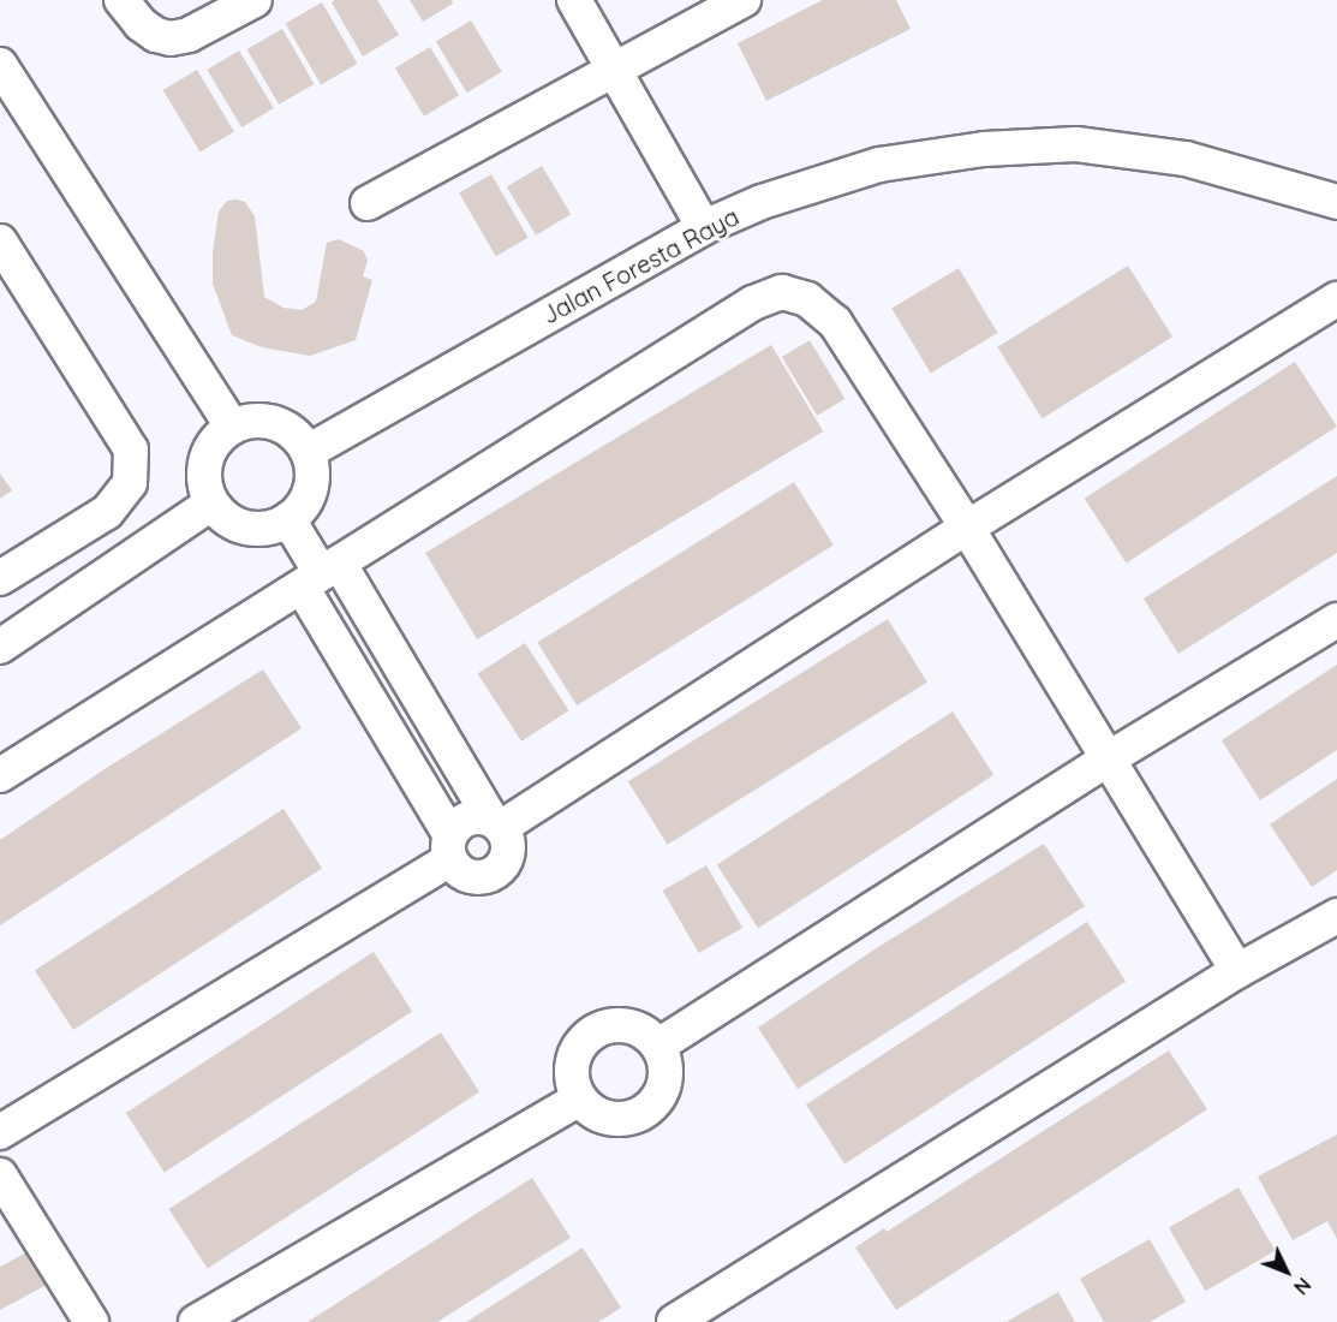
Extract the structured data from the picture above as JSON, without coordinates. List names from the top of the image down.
{
  "streets": {
    "street": ["Jalan Foresta Raya"]
  },
  "north": "bottom right"
}
